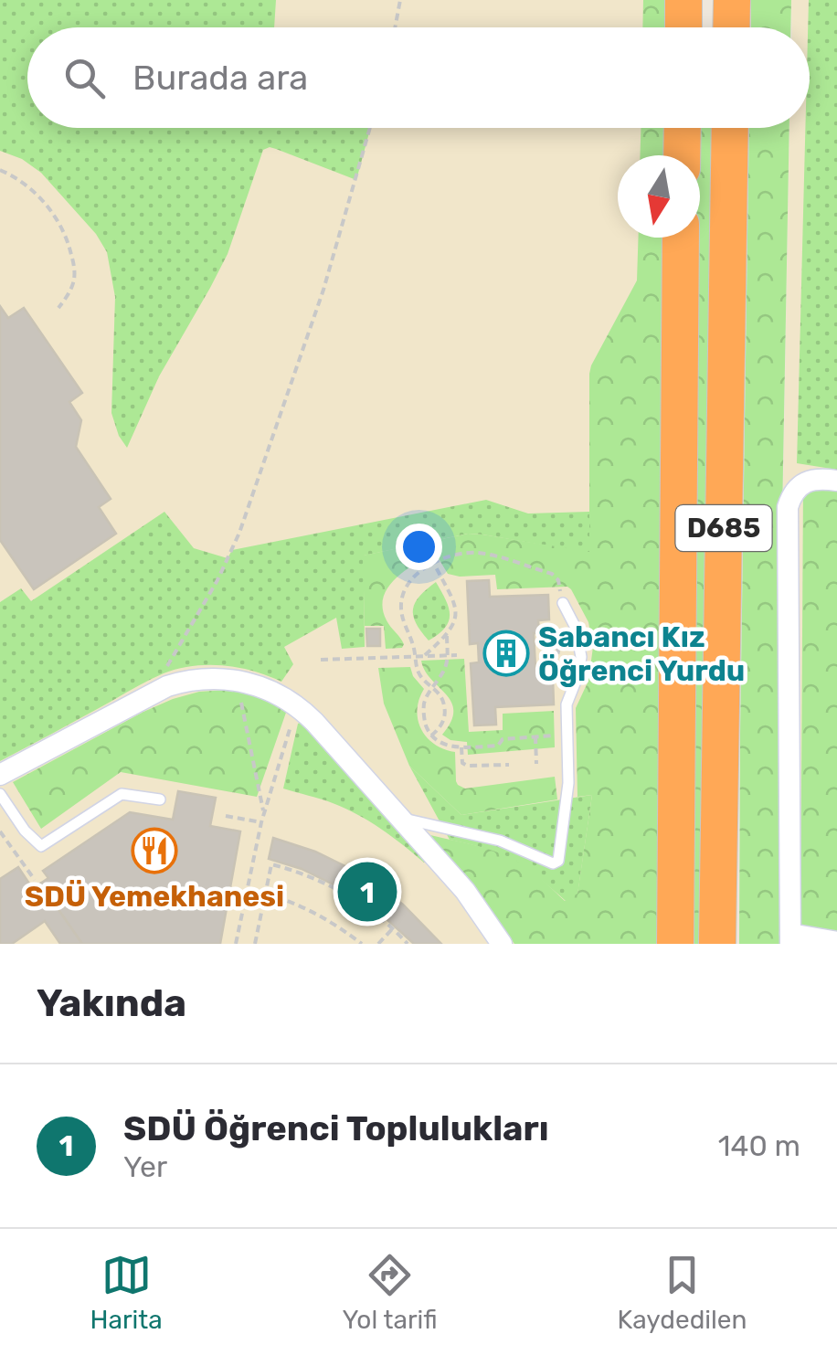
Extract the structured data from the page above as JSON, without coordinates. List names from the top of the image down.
{
  "streets": {
    "highway": ["D685"]
  },
  "places": {
    "building": ["Sabancı Kız Öğrenci Yurdu"],
    "restaurant": ["SDÜ Yemekhanesi"]
  },
  "north": "bottom",
  "page": {
    "search": "Burada ara",
    "pins": "1",
    "heading": "Yakında",
    "list": [
      {
        "mark": "1",
        "name": "SDÜ Öğrenci Toplulukları",
        "note": "Yer",
        "value": "140 m"
      }
    ],
    "nav": ["Harita", "Yol tarifi", "Kaydedilen"]
  }
}
